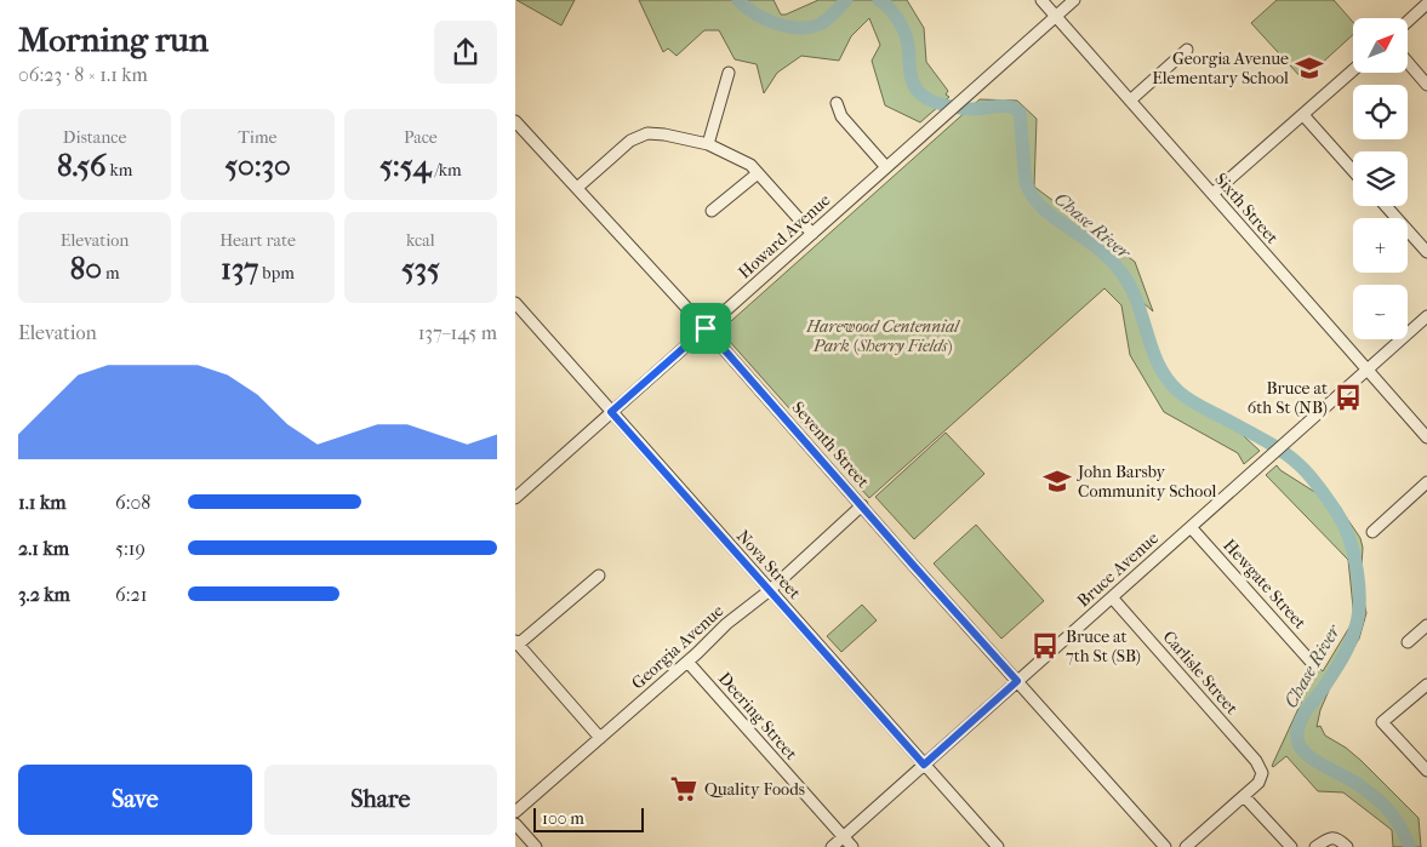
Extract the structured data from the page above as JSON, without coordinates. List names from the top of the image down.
{
  "streets": {
    "street": [
      "Sixth Street",
      "Howard Avenue",
      "Seventh Street",
      "Nova Street",
      "Bruce Avenue",
      "Hewgate Street",
      "Georgia Avenue",
      "Carlisle Street",
      "Deering Street"
    ]
  },
  "crossings": [
    ["Sixth Street", "Howard Avenue"],
    ["Sixth Street", "Bruce Avenue"],
    ["Howard Avenue", "Seventh Street"],
    ["Howard Avenue", "Nova Street"],
    ["Seventh Street", "Bruce Avenue"],
    ["Seventh Street", "Georgia Avenue"],
    ["Nova Street", "Bruce Avenue"],
    ["Nova Street", "Georgia Avenue"],
    ["Bruce Avenue", "Hewgate Street"],
    ["Bruce Avenue", "Carlisle Street"],
    ["Bruce Avenue", "Deering Street"],
    ["Georgia Avenue", "Deering Street"]
  ],
  "water": ["Chase River"],
  "parks": ["Harewood Centennial Park (Sherry Fields)"],
  "places": {
    "school or university": ["Georgia Avenue Elementary School", "John Barsby Community School"],
    "bus stop": ["Bruce at 6th St (NB)", "Bruce at 7th St (SB)"],
    "supermarket": ["Quality Foods"]
  },
  "scale_bar": "100 m",
  "north": "top right",
  "page": {
    "heading": ["Morning run", "06:23 · 8 × 1.1 km"],
    "map_buttons": ["+", "−"],
    "stats": [
      ["Distance", "8.56 km"],
      ["Time", "50:30"],
      ["Pace", "5:54 /km"],
      ["Elevation", "80 m"],
      ["Heart rate", "137 bpm"],
      ["kcal", "535"]
    ],
    "chart": ["Elevation", "137–145 m"],
    "list": [
      {
        "name": "1.1 km",
        "note": "6:08"
      },
      {
        "name": "2.1 km",
        "note": "5:19"
      },
      {
        "name": "3.2 km",
        "note": "6:21"
      }
    ],
    "buttons": ["Save", "Share"],
    "scale": "100 m"
  }
}
